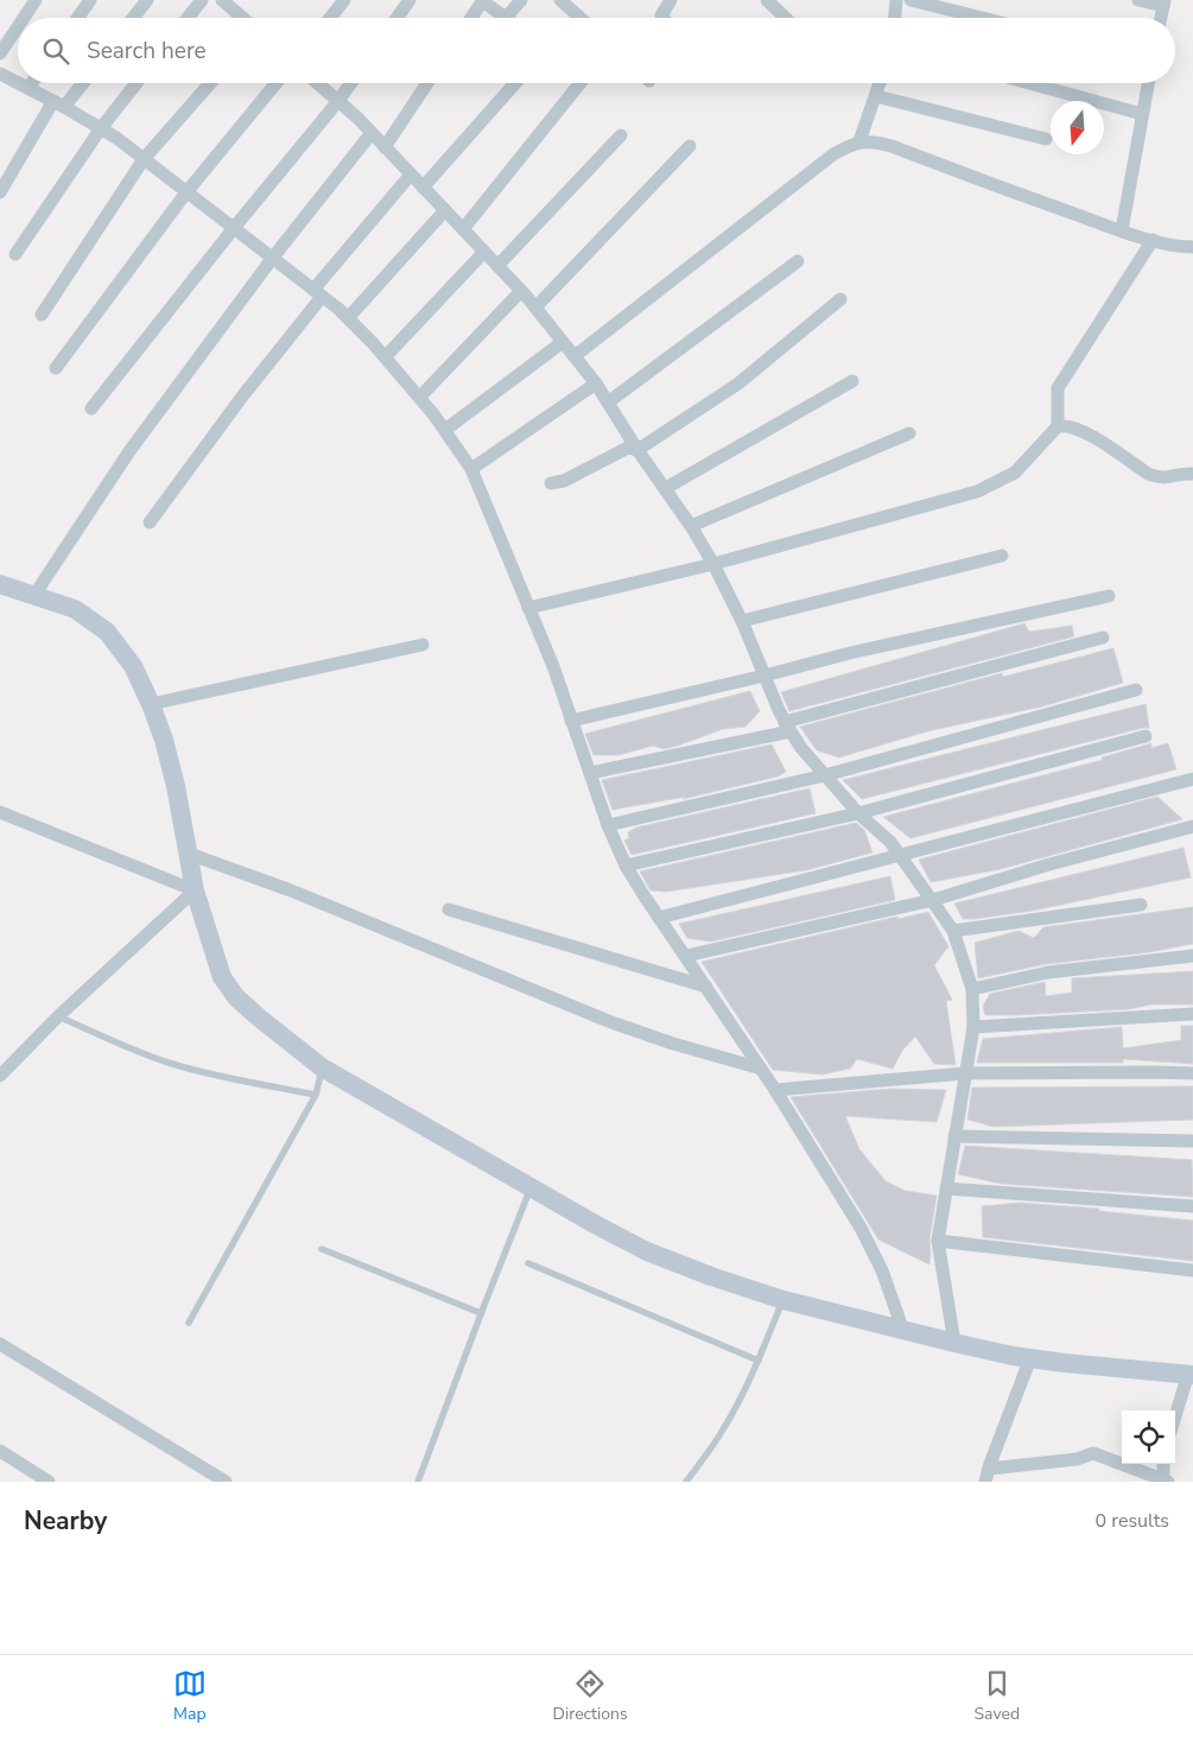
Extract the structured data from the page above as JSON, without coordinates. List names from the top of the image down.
{
  "north": "bottom",
  "page": {
    "search": "Search here",
    "heading": ["Nearby", "0 results"],
    "nav": ["Map", "Directions", "Saved"]
  }
}
